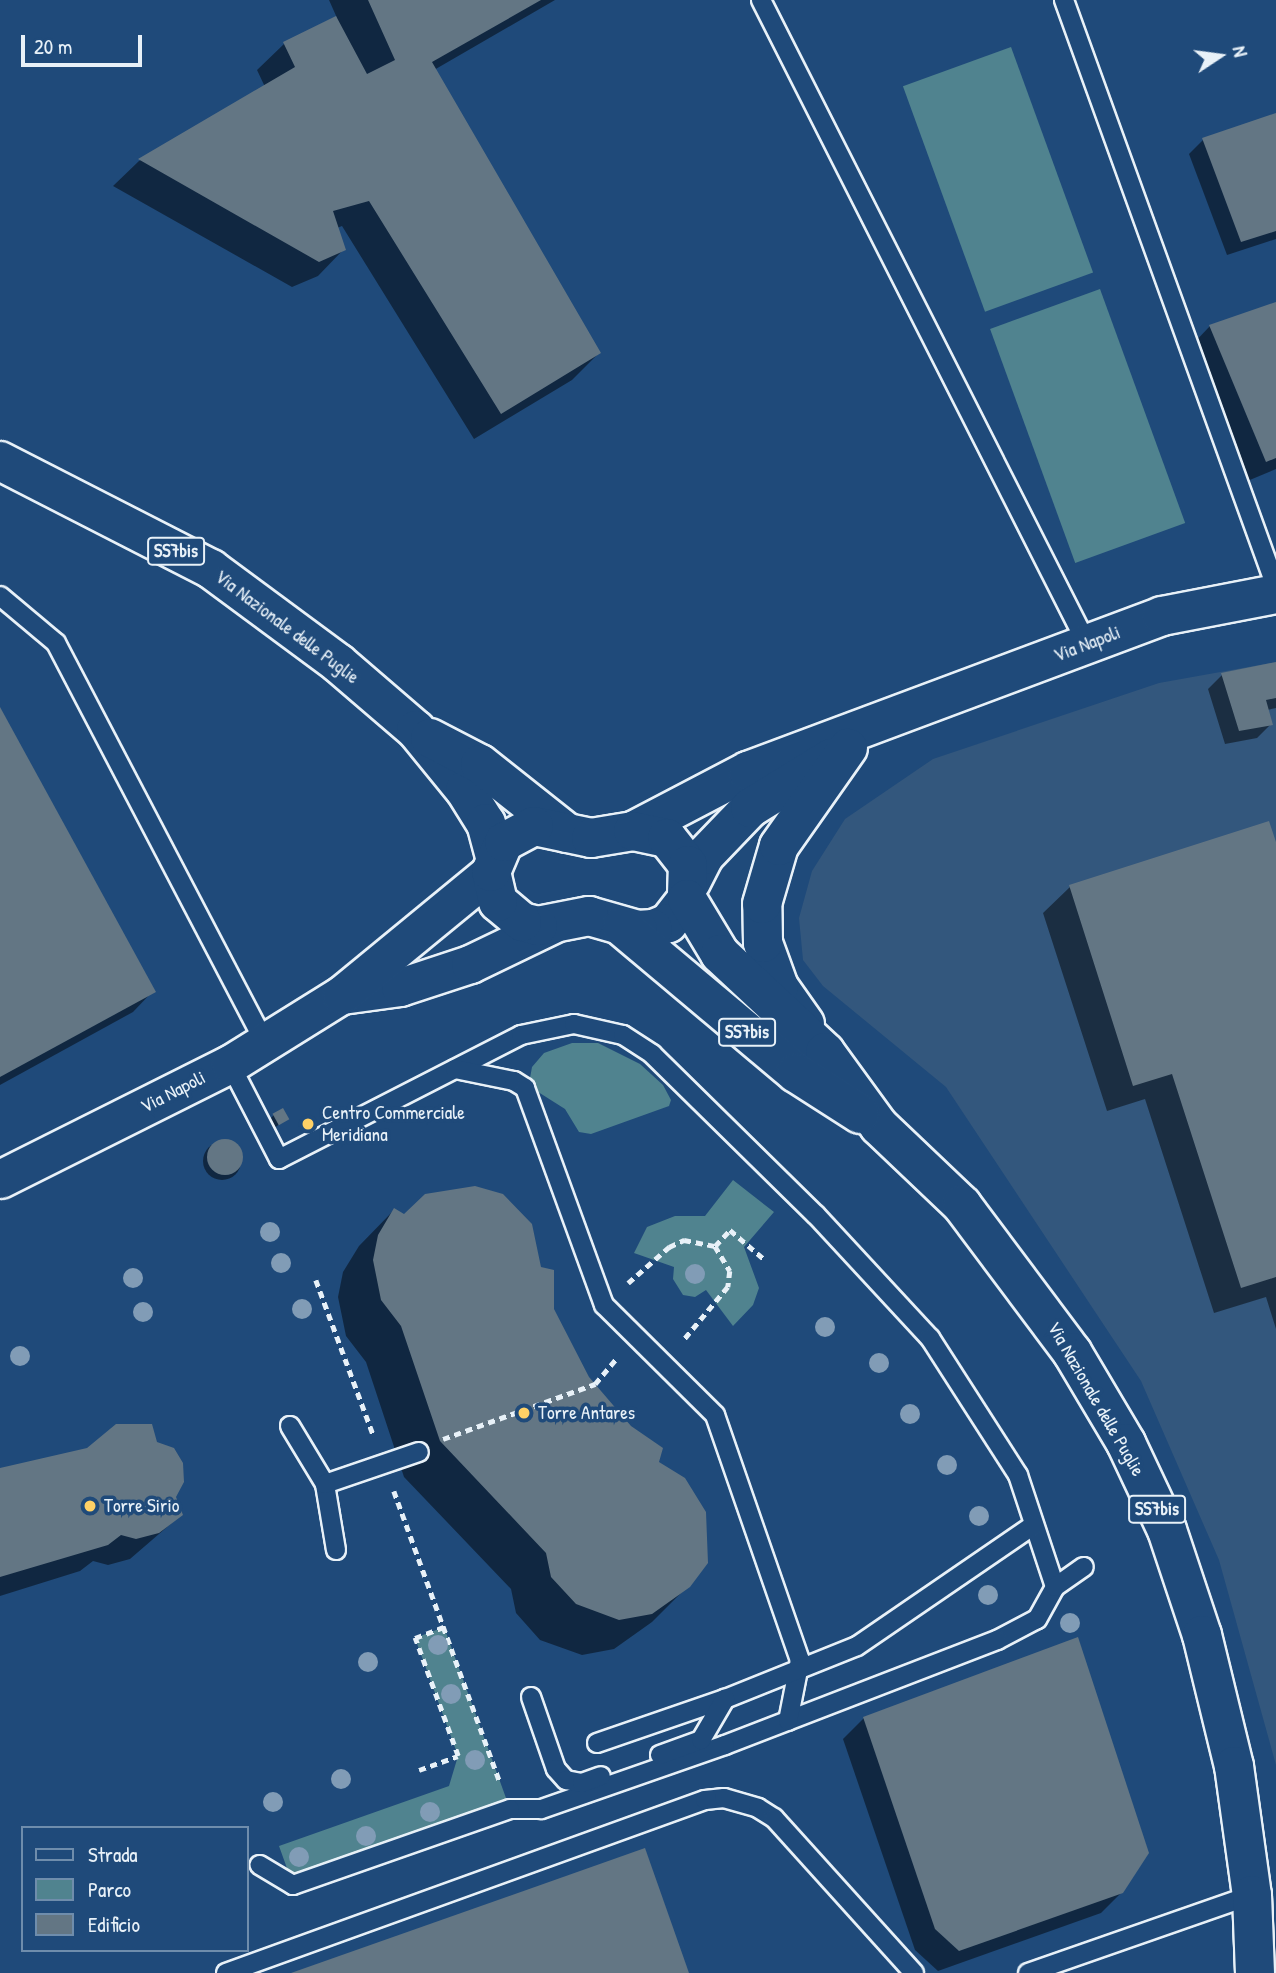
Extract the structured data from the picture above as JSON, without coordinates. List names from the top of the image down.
{
  "streets": {
    "main road": ["SS7bis", "Via Nazionale delle Puglie", "Via Napoli"]
  },
  "crossings": [
    ["Via Nazionale delle Puglie", "Via Napoli"]
  ],
  "places": ["Centro Commerciale Meridiana", "Torre Antares", "Torre Sirio"],
  "legend": ["Strada", "Parco", "Edificio"],
  "scale_bar": "20 m",
  "north": "right"
}
